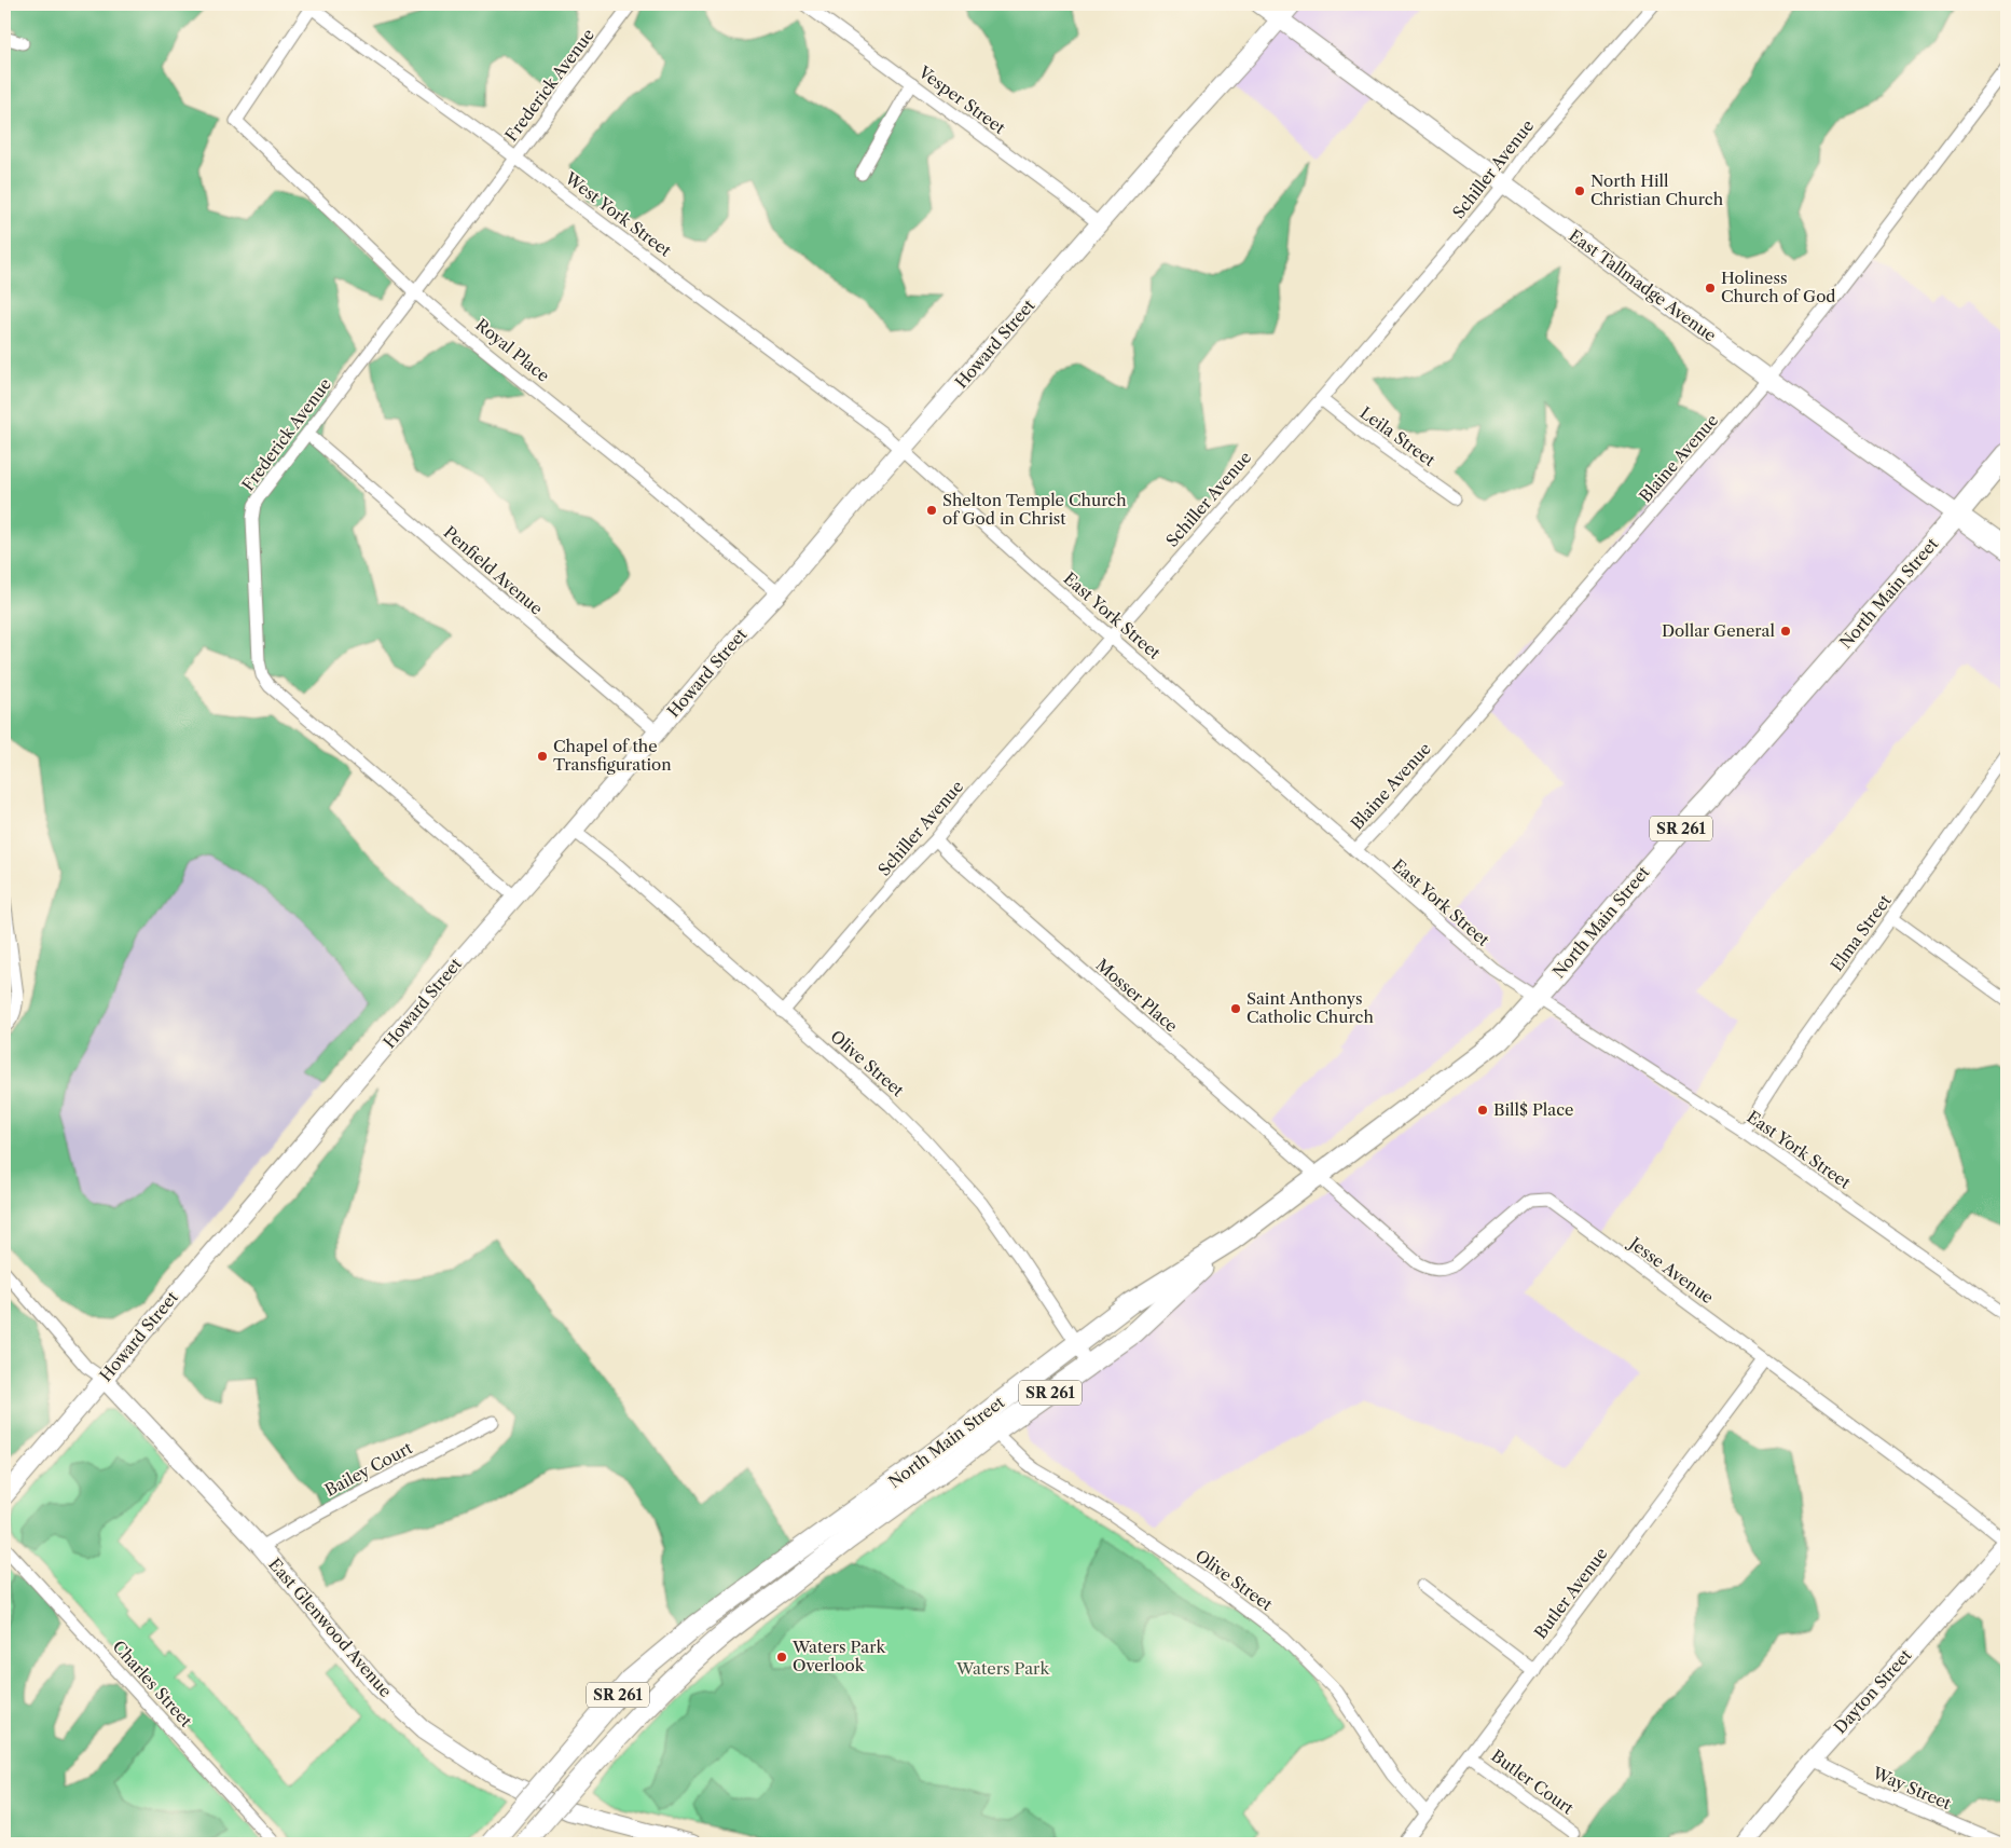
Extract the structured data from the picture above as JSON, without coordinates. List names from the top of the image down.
{
  "streets": {
    "main road": [
      "East Tallmadge Avenue",
      "Howard Street",
      "North Main Street",
      "SR 261",
      "East Glenwood Avenue",
      "Dayton Street"
    ],
    "street": [
      "Frederick Avenue",
      "Vesper Street",
      "Schiller Avenue",
      "West York Street",
      "Royal Place",
      "Leila Street",
      "Blaine Avenue",
      "Penfield Avenue",
      "East York Street",
      "Elma Street",
      "Mosser Place",
      "Olive Street",
      "Jesse Avenue",
      "Bailey Court",
      "Butler Avenue",
      "Charles Street",
      "Butler Court",
      "Way Street"
    ]
  },
  "crossings": [
    ["Frederick Avenue", "West York Street"],
    ["Frederick Avenue", "Howard Street"],
    ["Frederick Avenue", "Royal Place"],
    ["Frederick Avenue", "Penfield Avenue"],
    ["Vesper Street", "Howard Street"],
    ["Schiller Avenue", "East Tallmadge Avenue"],
    ["Schiller Avenue", "Leila Street"],
    ["Schiller Avenue", "East York Street"],
    ["Schiller Avenue", "Mosser Place"],
    ["Schiller Avenue", "Olive Street"],
    ["West York Street", "Howard Street"],
    ["West York Street", "Royal Place"],
    ["West York Street", "East York Street"],
    ["East Tallmadge Avenue", "Howard Street"],
    ["East Tallmadge Avenue", "Blaine Avenue"],
    ["East Tallmadge Avenue", "North Main Street"],
    ["Howard Street", "Royal Place"],
    ["Howard Street", "Penfield Avenue"],
    ["Howard Street", "East York Street"],
    ["Howard Street", "Olive Street"],
    ["Howard Street", "East Glenwood Avenue"],
    ["Blaine Avenue", "East York Street"],
    ["North Main Street", "East York Street"],
    ["North Main Street", "Mosser Place"],
    ["North Main Street", "Olive Street"],
    ["North Main Street", "Jesse Avenue"],
    ["East York Street", "Elma Street"],
    ["Mosser Place", "Jesse Avenue"],
    ["Olive Street", "Butler Avenue"],
    ["Jesse Avenue", "Butler Avenue"],
    ["Jesse Avenue", "Dayton Street"],
    ["Bailey Court", "East Glenwood Avenue"],
    ["Butler Avenue", "Butler Court"],
    ["Dayton Street", "Way Street"]
  ],
  "parks": ["Waters Park"],
  "places": [
    "North Hill Christian Church",
    "Holiness Church of God",
    "Shelton Temple Church of God in Christ",
    "Dollar General",
    "Chapel of the Transfiguration",
    "Saint Anthonys Catholic Church",
    "Bill$ Place",
    "Waters Park Overlook"
  ]
}
